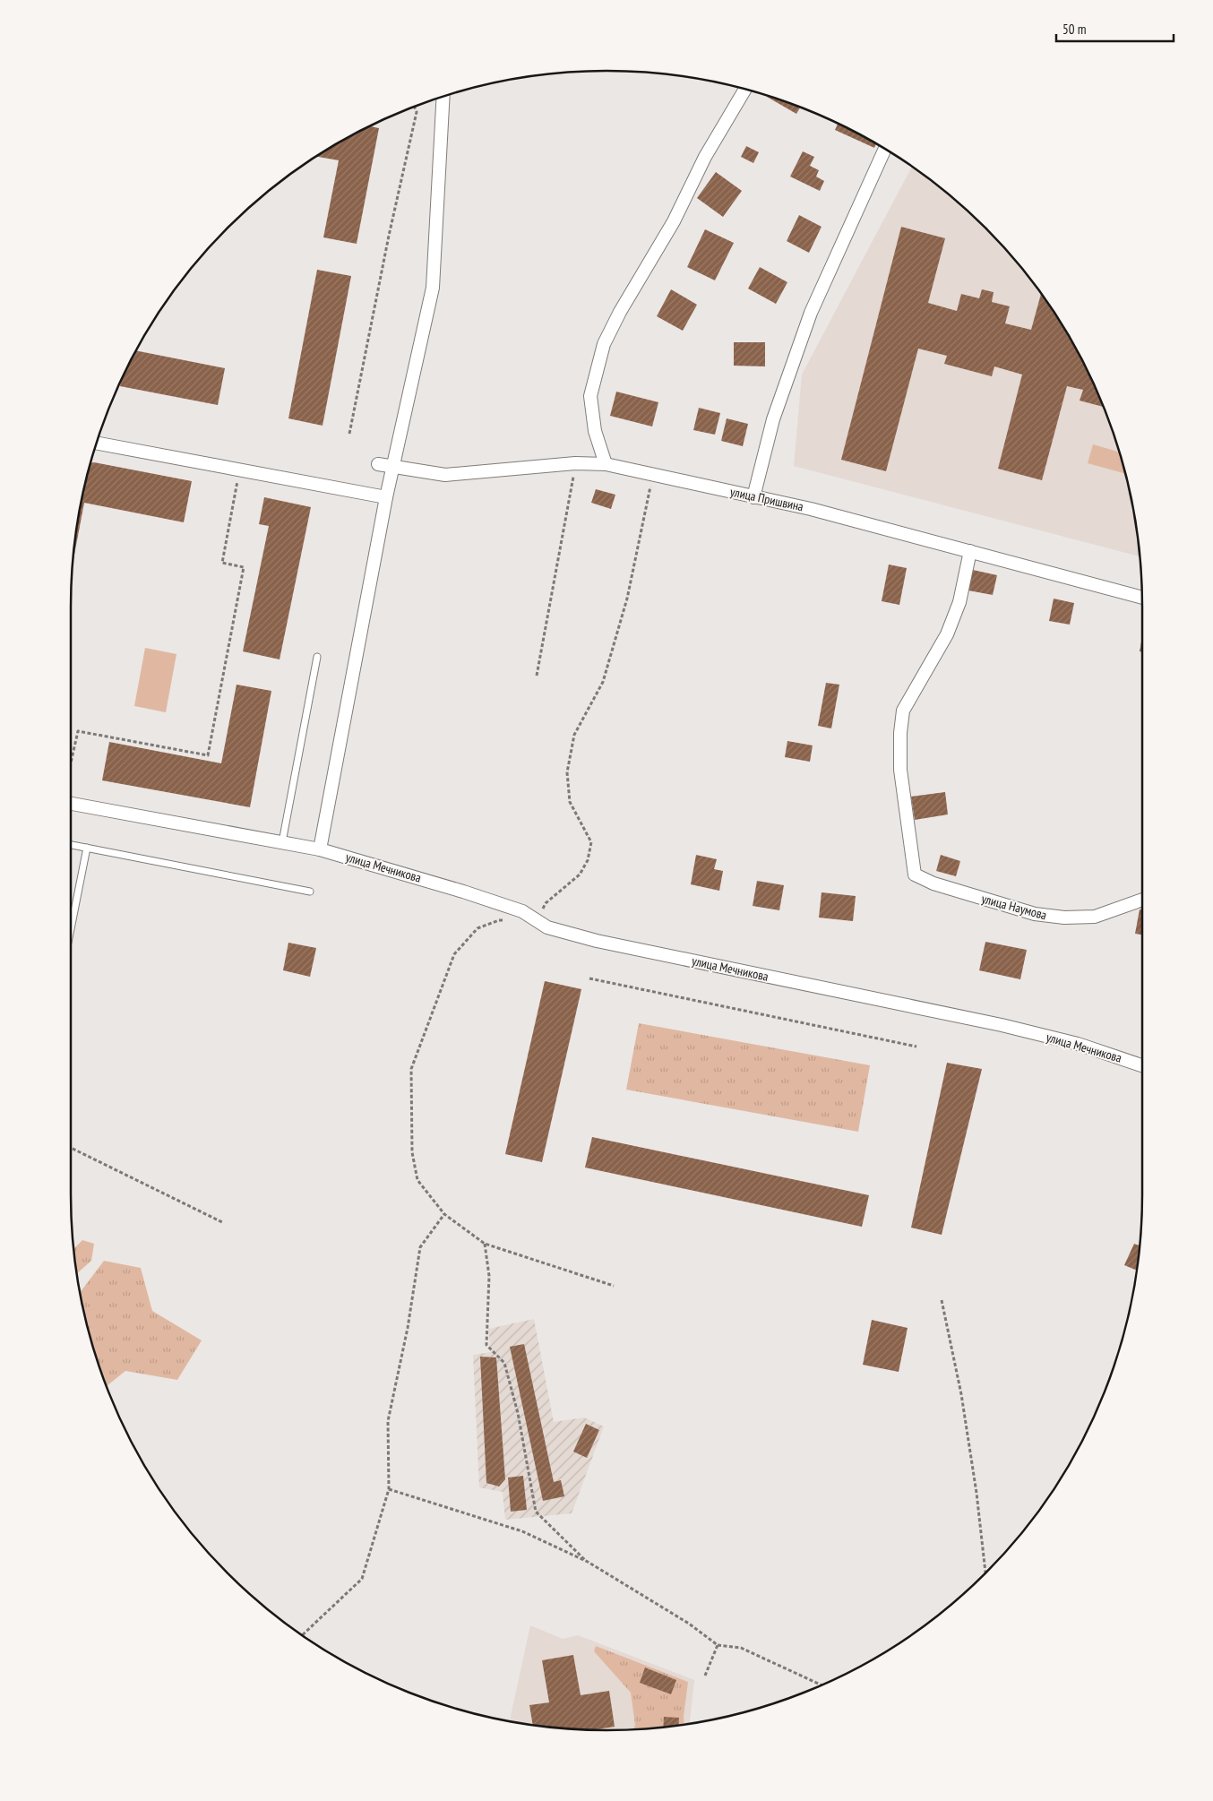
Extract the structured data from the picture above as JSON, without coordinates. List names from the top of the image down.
{
  "streets": {
    "street": ["улица Пришвина", "улица Мечникова", "улица Наумова"]
  },
  "crossings": [
    ["улица Пришвина", "улица Наумова"]
  ],
  "scale_bar": "50 m"
}
